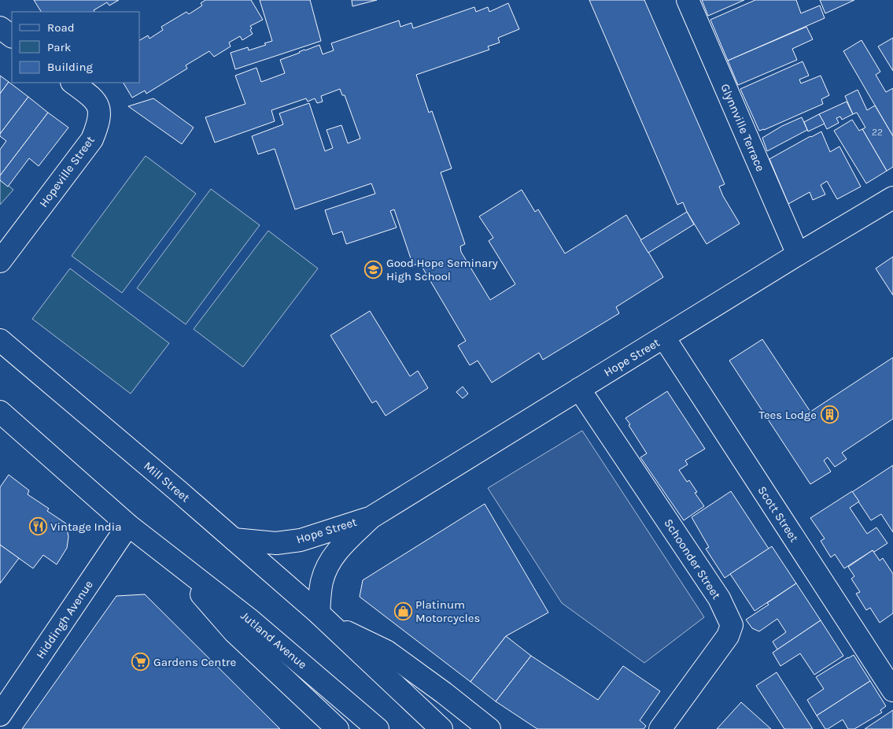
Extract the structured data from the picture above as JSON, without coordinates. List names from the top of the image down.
{
  "streets": {
    "street": [
      "Glynnville Terrace",
      "Hopeville Street",
      "Hope Street",
      "Mill Street",
      "Scott Street",
      "Schoonder Street",
      "Hiddingh Avenue",
      "Jutland Avenue"
    ]
  },
  "crossings": [
    ["Glynnville Terrace", "Hope Street"],
    ["Hope Street", "Mill Street"],
    ["Hope Street", "Scott Street"],
    ["Hope Street", "Schoonder Street"]
  ],
  "places": {
    "school or university": ["Good Hope Seminary High School"],
    "building": ["Tees Lodge"],
    "restaurant": ["Vintage India"],
    "shop": ["Platinum Motorcycles"],
    "supermarket": ["Gardens Centre"]
  },
  "house_numbers": ["22"],
  "legend": ["Road", "Park", "Building"]
}
